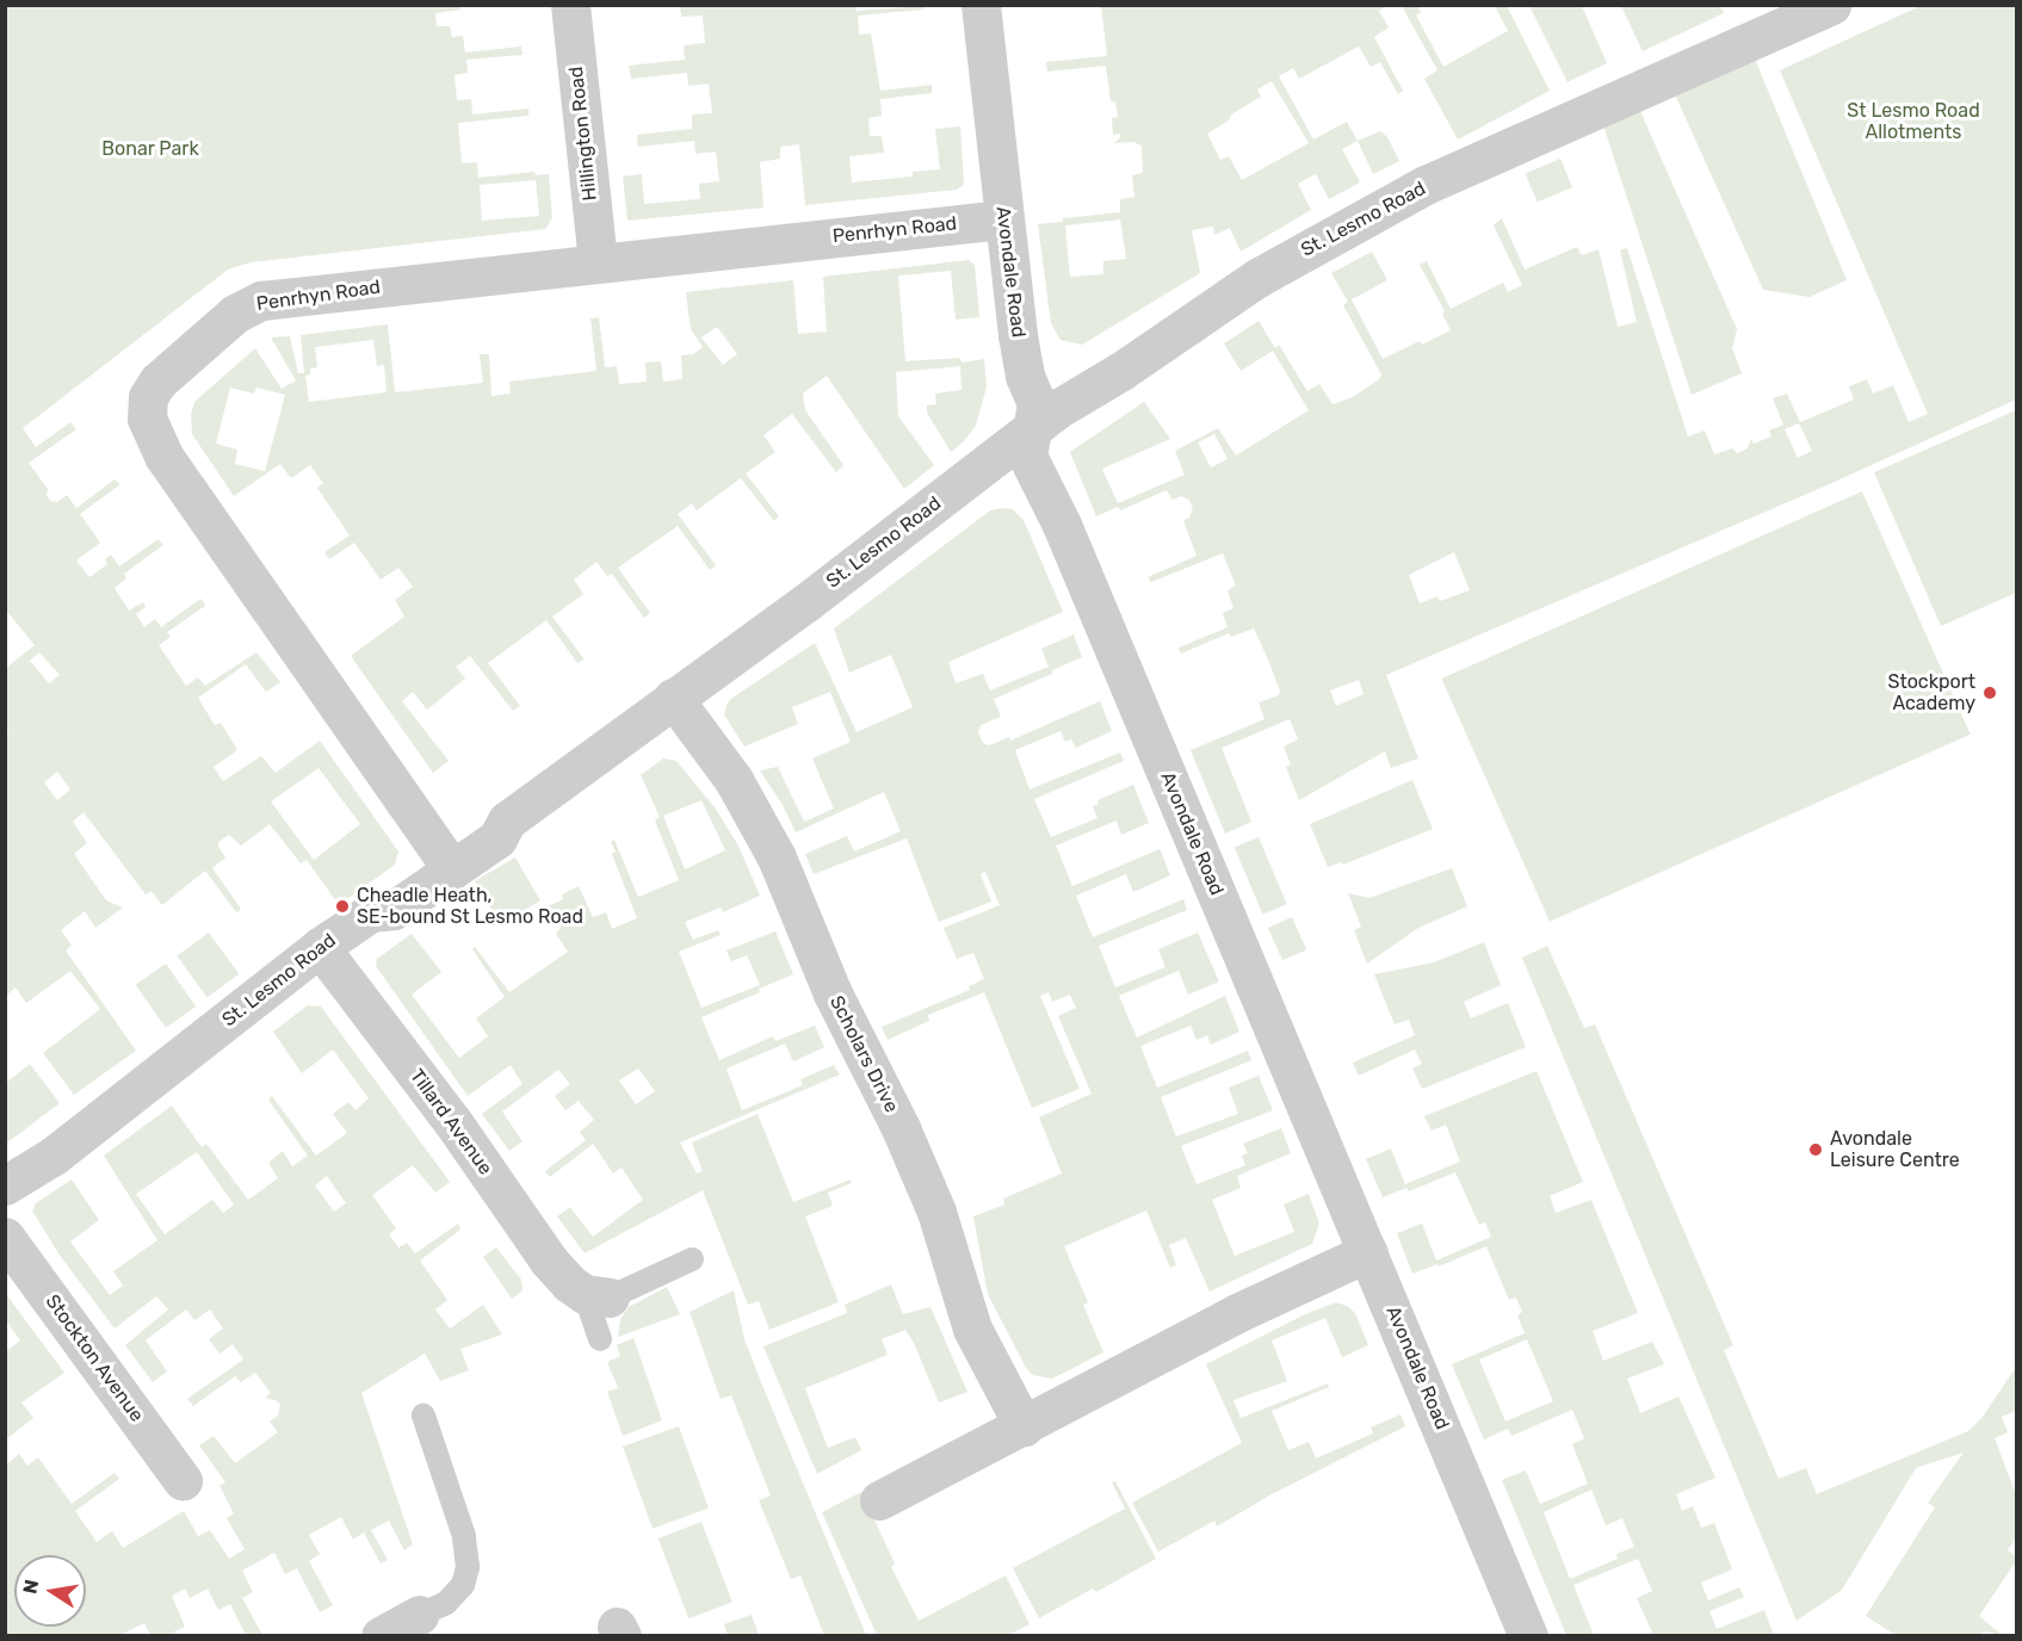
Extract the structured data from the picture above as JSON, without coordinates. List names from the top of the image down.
{
  "streets": {
    "street": [
      "Hillington Road",
      "St. Lesmo Road",
      "Penrhyn Road",
      "Avondale Road",
      "Scholars Drive",
      "Tillard Avenue",
      "Stockton Avenue"
    ]
  },
  "crossings": [
    ["Hillington Road", "Penrhyn Road"],
    ["St. Lesmo Road", "Penrhyn Road"],
    ["St. Lesmo Road", "Avondale Road"],
    ["St. Lesmo Road", "Scholars Drive"],
    ["St. Lesmo Road", "Tillard Avenue"],
    ["Penrhyn Road", "Avondale Road"]
  ],
  "parks": ["St Lesmo Road Allotments", "Bonar Park"],
  "places": ["Stockport Academy", "Cheadle Heath, SE-bound St Lesmo Road", "Avondale Leisure Centre"],
  "north": "left"
}
